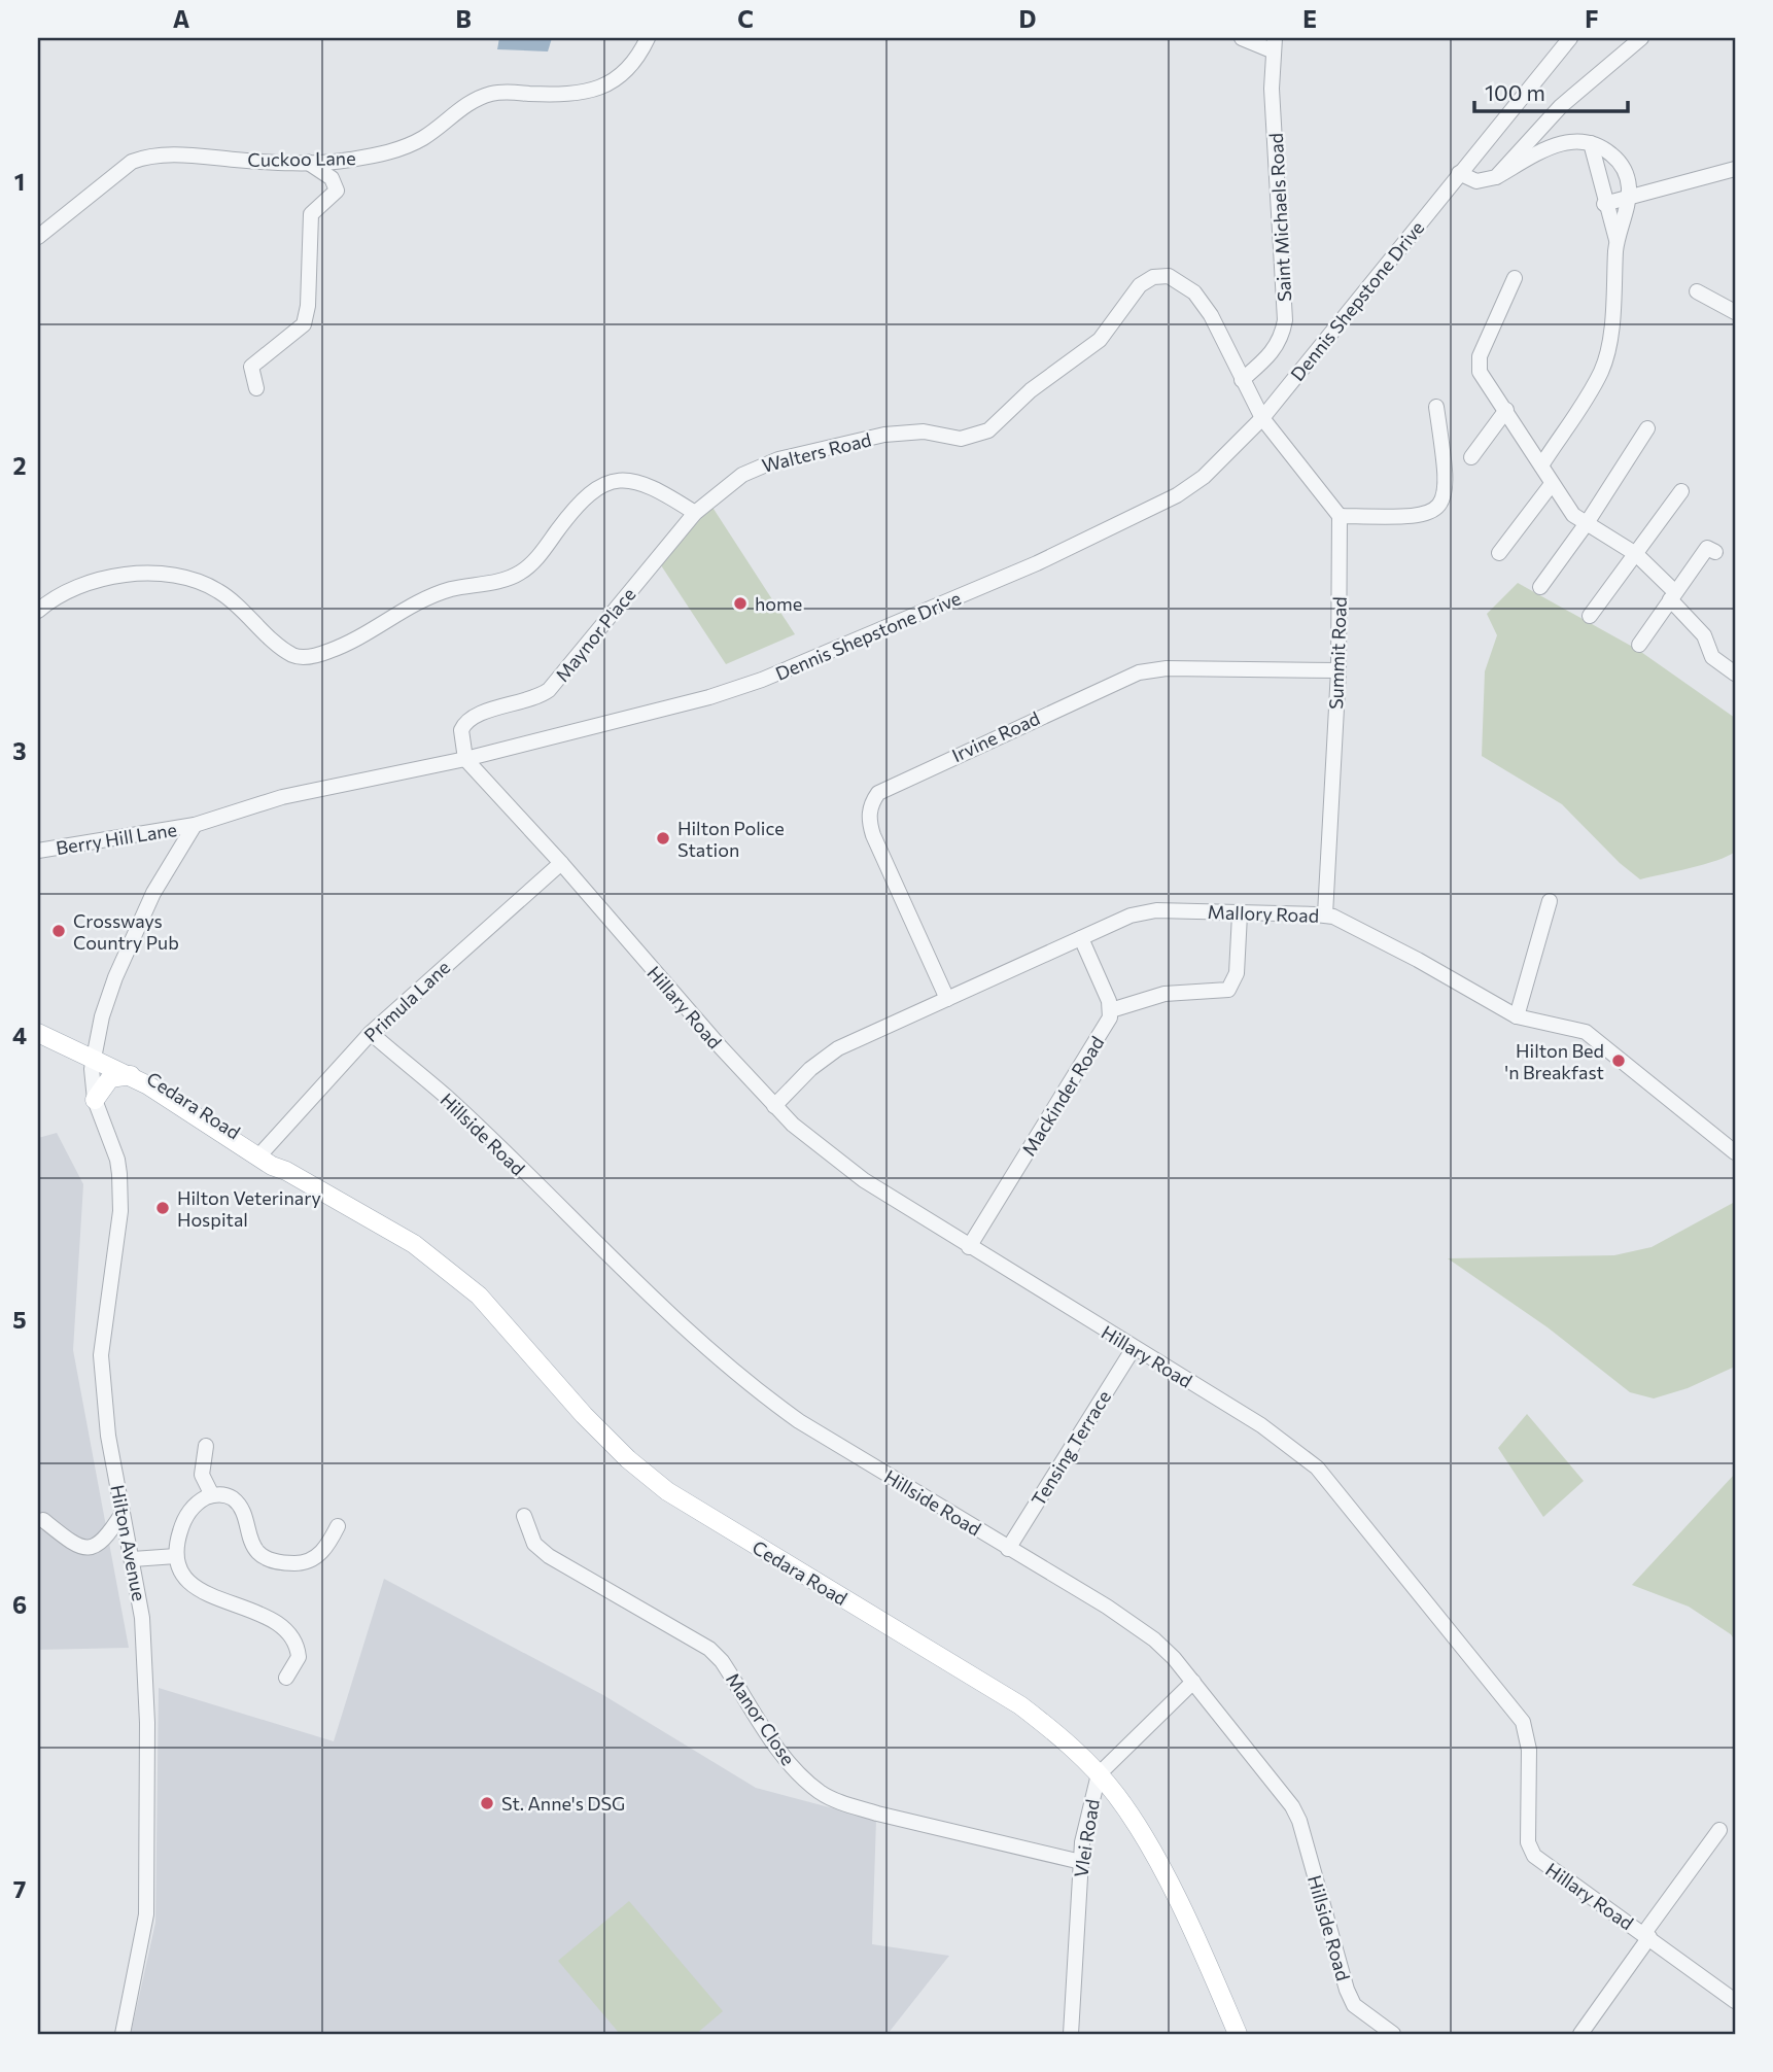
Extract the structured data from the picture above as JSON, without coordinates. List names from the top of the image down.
{
  "streets": {
    "main road": ["Cedara Road"],
    "street": [
      "Cuckoo Lane",
      "Saint Michaels Road",
      "Dennis Shepstone Drive",
      "Walters Road",
      "Maynor Place",
      "Summit Road",
      "Irvine Road",
      "Berry Hill Lane",
      "Mallory Road",
      "Primula Lane",
      "Hillary Road",
      "Mackinder Road",
      "Hillside Road",
      "Tensing Terrace",
      "Hilton Avenue",
      "Manor Close",
      "Vlei Road"
    ]
  },
  "crossings": [
    ["Saint Michaels Road", "Walters Road"],
    ["Dennis Shepstone Drive", "Walters Road"],
    ["Dennis Shepstone Drive", "Maynor Place"],
    ["Dennis Shepstone Drive", "Berry Hill Lane"],
    ["Dennis Shepstone Drive", "Hillary Road"],
    ["Walters Road", "Maynor Place"],
    ["Maynor Place", "Hillary Road"],
    ["Summit Road", "Irvine Road"],
    ["Summit Road", "Mallory Road"],
    ["Irvine Road", "Mallory Road"],
    ["Mallory Road", "Hillary Road"],
    ["Primula Lane", "Hillary Road"],
    ["Primula Lane", "Cedara Road"],
    ["Primula Lane", "Hillside Road"],
    ["Hillary Road", "Mackinder Road"],
    ["Hillary Road", "Tensing Terrace"],
    ["Cedara Road", "Hilton Avenue"],
    ["Cedara Road", "Vlei Road"],
    ["Hillside Road", "Tensing Terrace"],
    ["Hillside Road", "Vlei Road"],
    ["Manor Close", "Vlei Road"]
  ],
  "places": [
    "home",
    "Hilton Police Station",
    "Crossways Country Pub",
    "Hilton Bed 'n Breakfast",
    "Hilton Veterinary Hospital",
    "St. Anne's DSG"
  ],
  "scale_bar": "100 m",
  "grid": {
    "columns": [
      "A",
      "B",
      "C",
      "D",
      "E",
      "F"
    ],
    "rows": [
      "1",
      "2",
      "3",
      "4",
      "5",
      "6",
      "7"
    ]
  }
}
